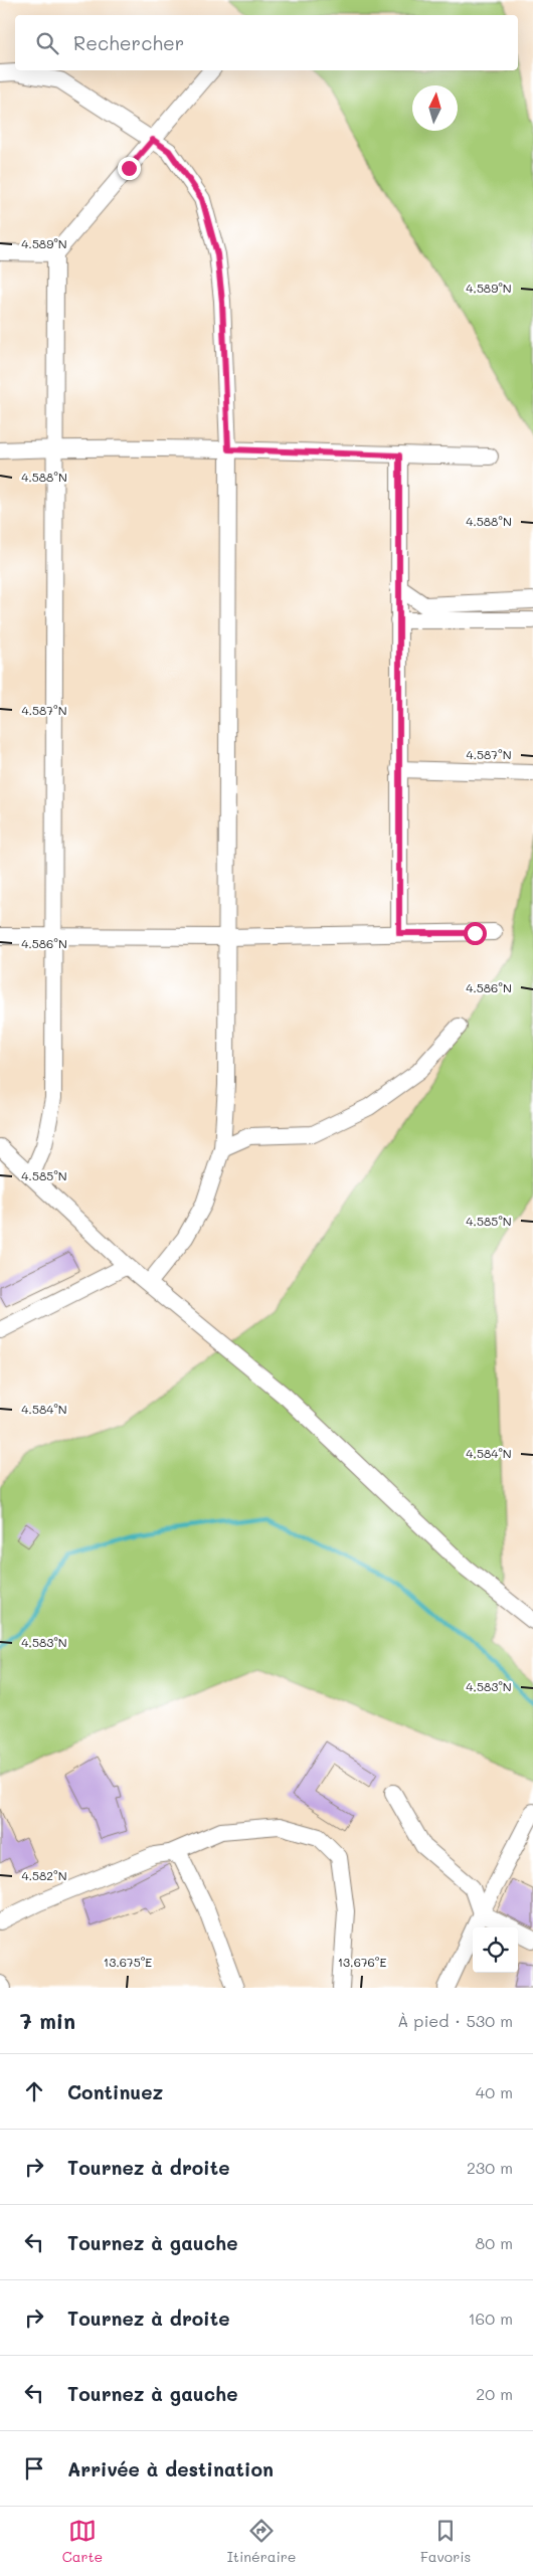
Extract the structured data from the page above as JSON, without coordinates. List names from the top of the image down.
{
  "north": "top",
  "page": {
    "search": "Rechercher",
    "heading": ["7 min", "À pied · 530 m"],
    "list": [
      ["Continuez", "40 m"],
      ["Tournez à droite", "230 m"],
      ["Tournez à gauche", "80 m"],
      ["Tournez à droite", "160 m"],
      ["Tournez à gauche", "20 m"],
      "Arrivée à destination"
    ],
    "nav": ["Carte", "Itinéraire", "Favoris"]
  },
  "coordinates": [
    "4.589°N",
    "4.588°N",
    "4.587°N",
    "4.586°N",
    "4.585°N",
    "4.584°N",
    "4.583°N",
    "4.582°N",
    "13.675°E",
    "13.676°E"
  ]
}
